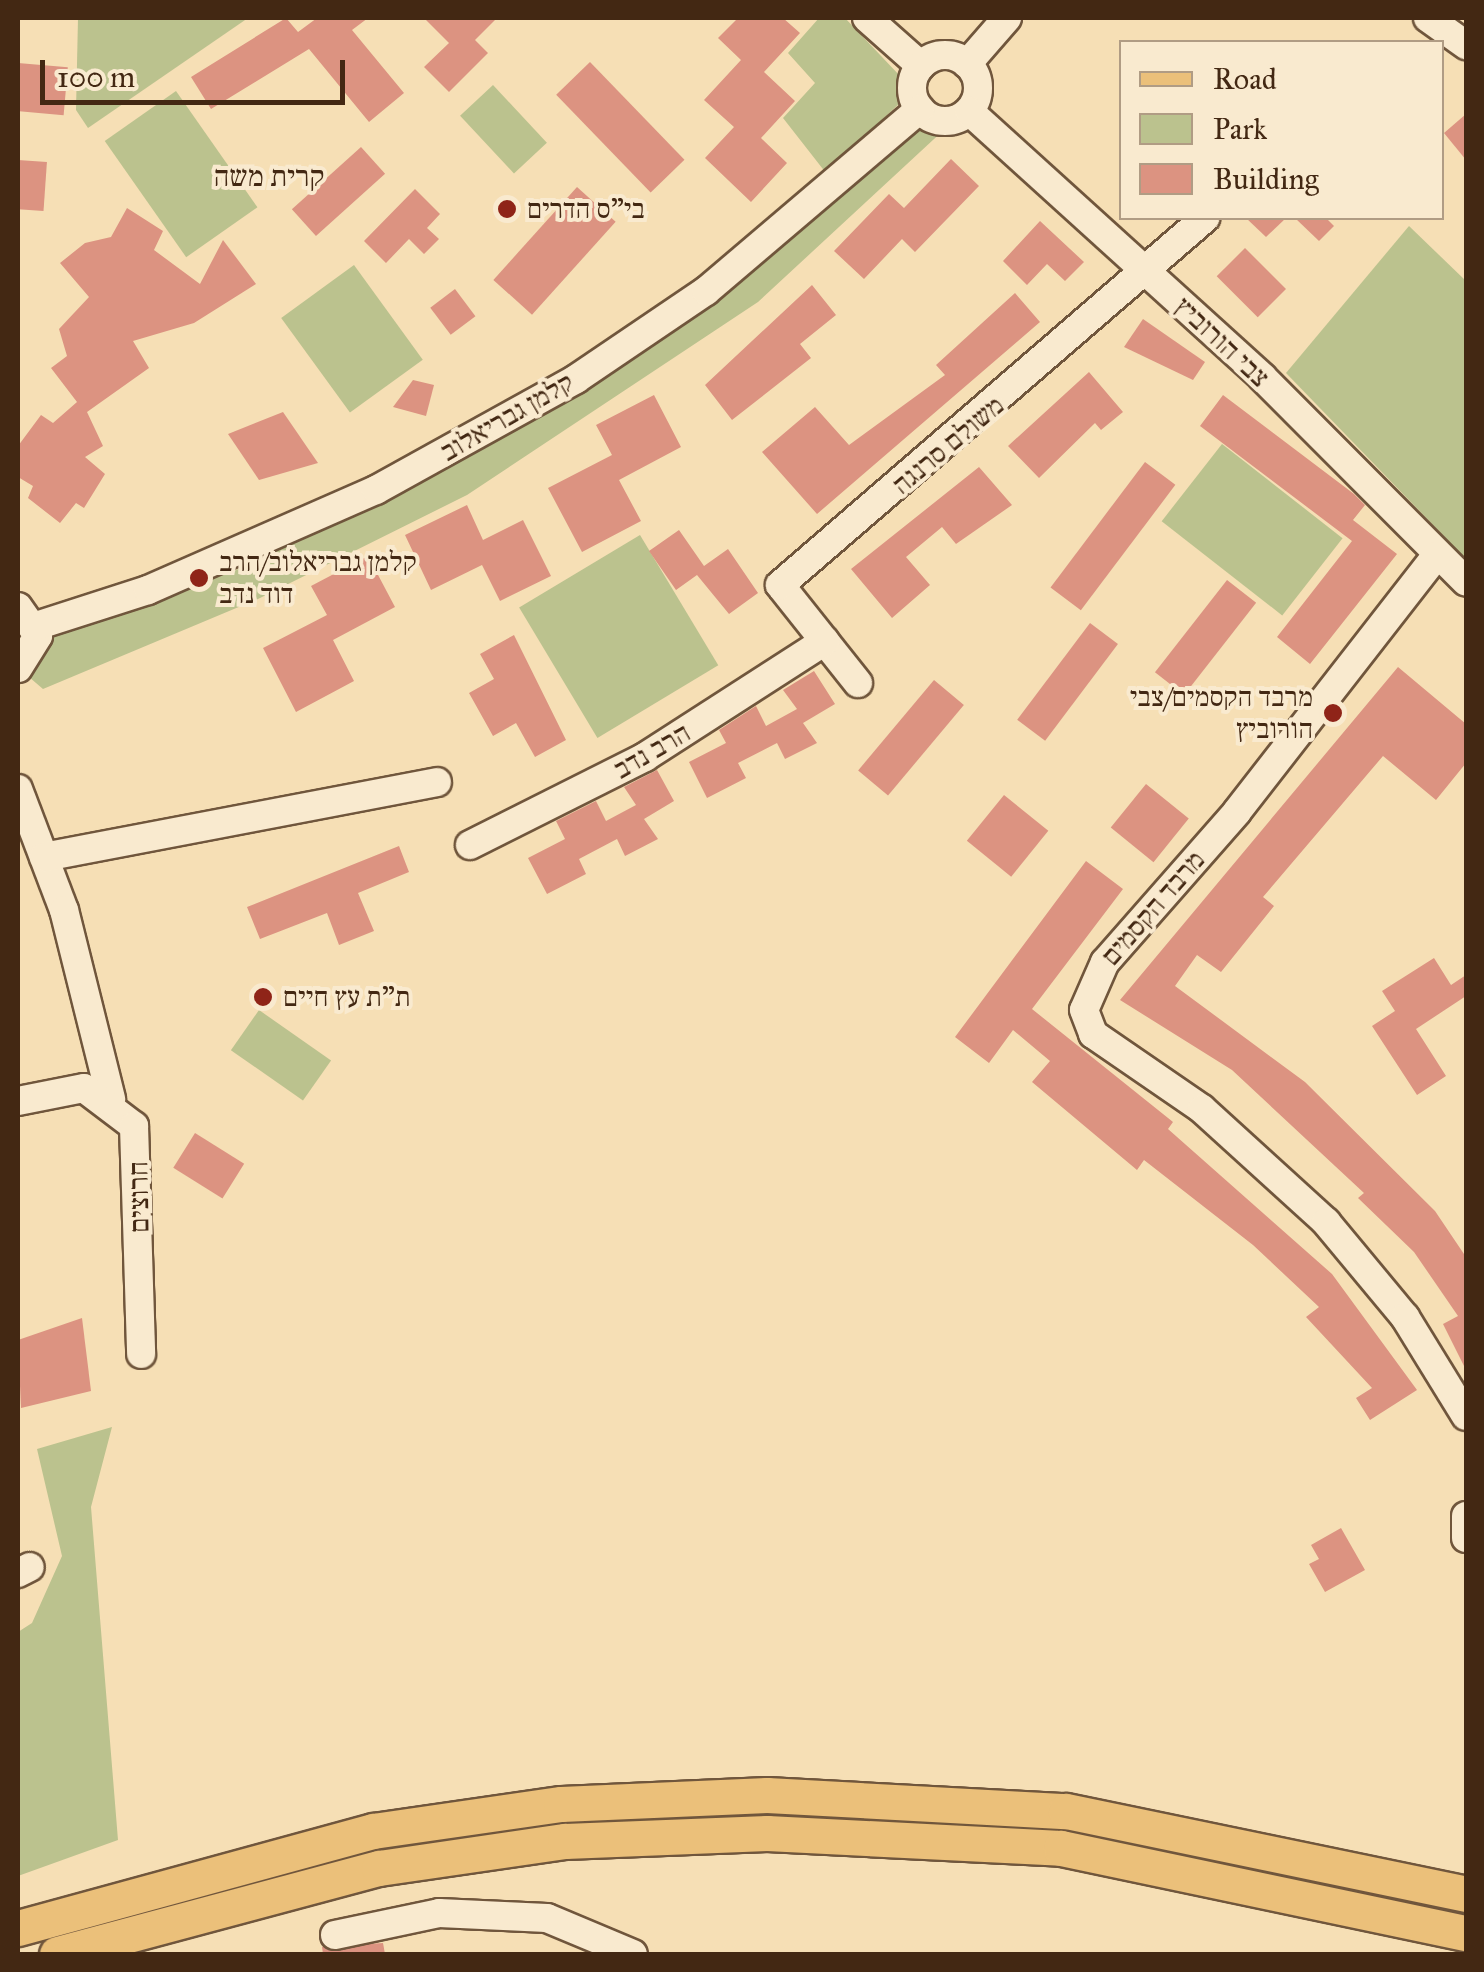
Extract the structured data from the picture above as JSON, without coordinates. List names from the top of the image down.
{
  "streets": {
    "street": [
      "צבי הורוביץ",
      "קלמן גבריאלוב",
      "משולם סרנגה",
      "הרב נדב",
      "מרבד הקסמים",
      "חרוצים"
    ]
  },
  "crossings": [
    ["צבי הורוביץ", "קלמן גבריאלוב"],
    ["צבי הורוביץ", "משולם סרנגה"],
    ["צבי הורוביץ", "מרבד הקסמים"],
    ["משולם סרנגה", "הרב נדב"]
  ],
  "districts": ["קרית משה"],
  "places": [
    "בי\"ס הדרים",
    "קלמן גבריאלוב/הרב דוד נדב",
    "מרבד הקסמים/צבי הורוביץ",
    "ת\"ת עץ חיים"
  ],
  "legend": ["Road", "Park", "Building"],
  "scale_bar": "100 m"
}
